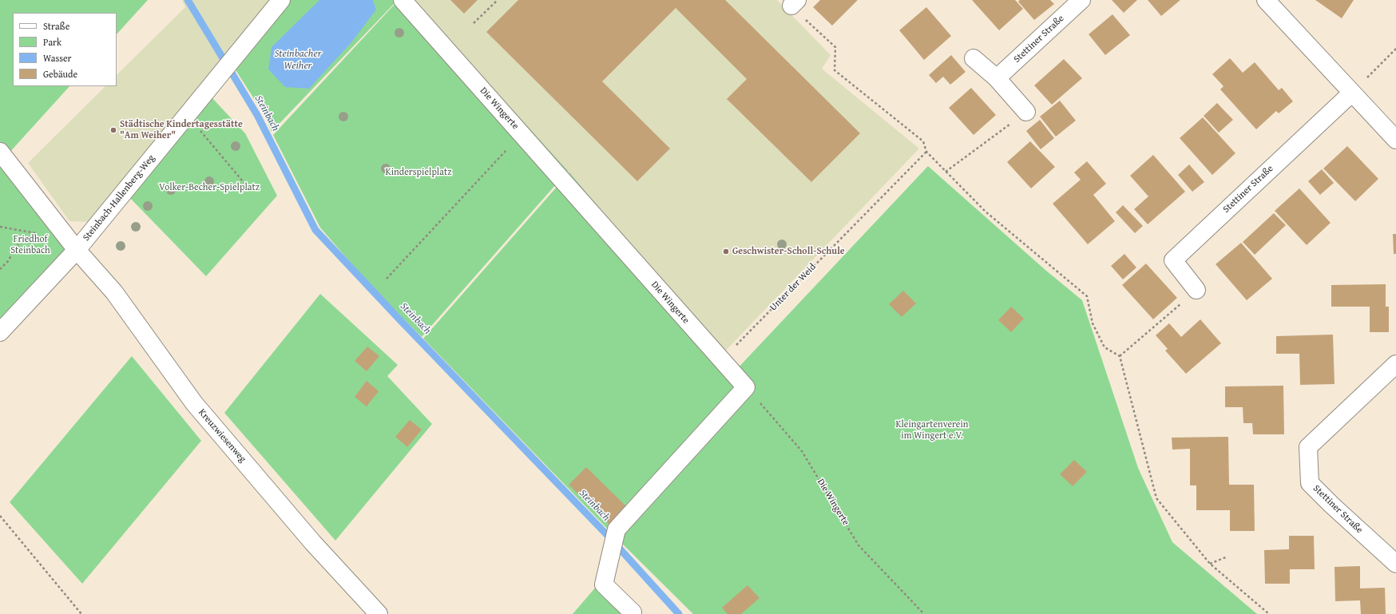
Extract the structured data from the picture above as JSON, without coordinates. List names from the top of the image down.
{
  "streets": {
    "street": [
      "Stettiner Straße",
      "Die Wingerte",
      "Steinbach-Hallenberg-Weg",
      "Kreuzwiesenweg"
    ],
    "path": ["Unter der Weid"]
  },
  "crossings": [
    ["Steinbach-Hallenberg-Weg", "Kreuzwiesenweg"]
  ],
  "water": ["Steinbacher Weiher", "Steinbach"],
  "parks": [
    "Kinderspielplatz",
    "Volker-Becher-Spielplatz",
    "Friedhof Steinbach",
    "Kleingartenverein im Wingert e.V."
  ],
  "places": ["Städtische Kindertagesstätte \"Am Weiher\"", "Geschwister-Scholl-Schule"],
  "legend": [
    "Straße",
    "Park",
    "Wasser",
    "Gebäude"
  ]
}
